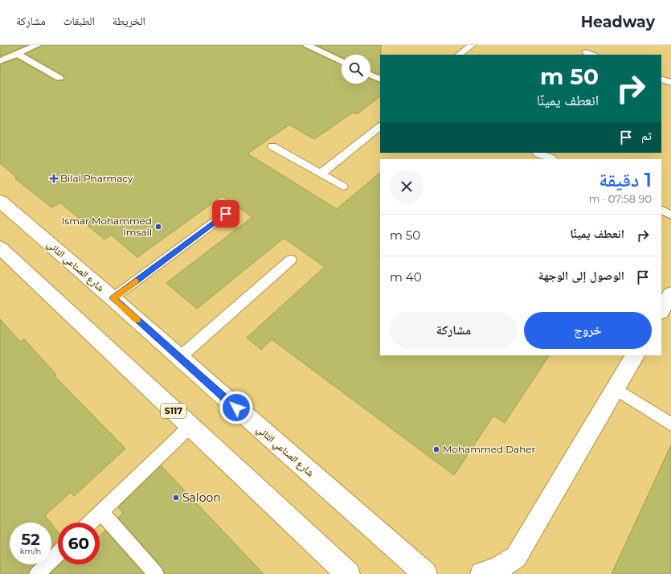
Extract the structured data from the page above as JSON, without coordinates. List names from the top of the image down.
{
  "streets": {
    "main road": ["شارع الصناعي الثاني", "S117"]
  },
  "places": {
    "health": ["Bilal Pharmacy"],
    "other": ["Ismar Mohammed Imsail", "Mohammed Daher", "Saloon"]
  },
  "page": {
    "header": "Headway",
    "nav": ["الخريطة", "الطبقات", "مشاركة"],
    "turn": ["50 m", "انعطف يمينًا"],
    "then": "ثم",
    "heading": ["1 دقيقة", "90 m · 07:58"],
    "list": [
      {
        "name": "انعطف يمينًا",
        "value": "50 m"
      },
      {
        "name": "الوصول إلى الوجهة",
        "value": "40 m"
      }
    ],
    "buttons": ["خروج", "مشاركة"],
    "speed": "52 km/h",
    "limit": "60"
  }
}
